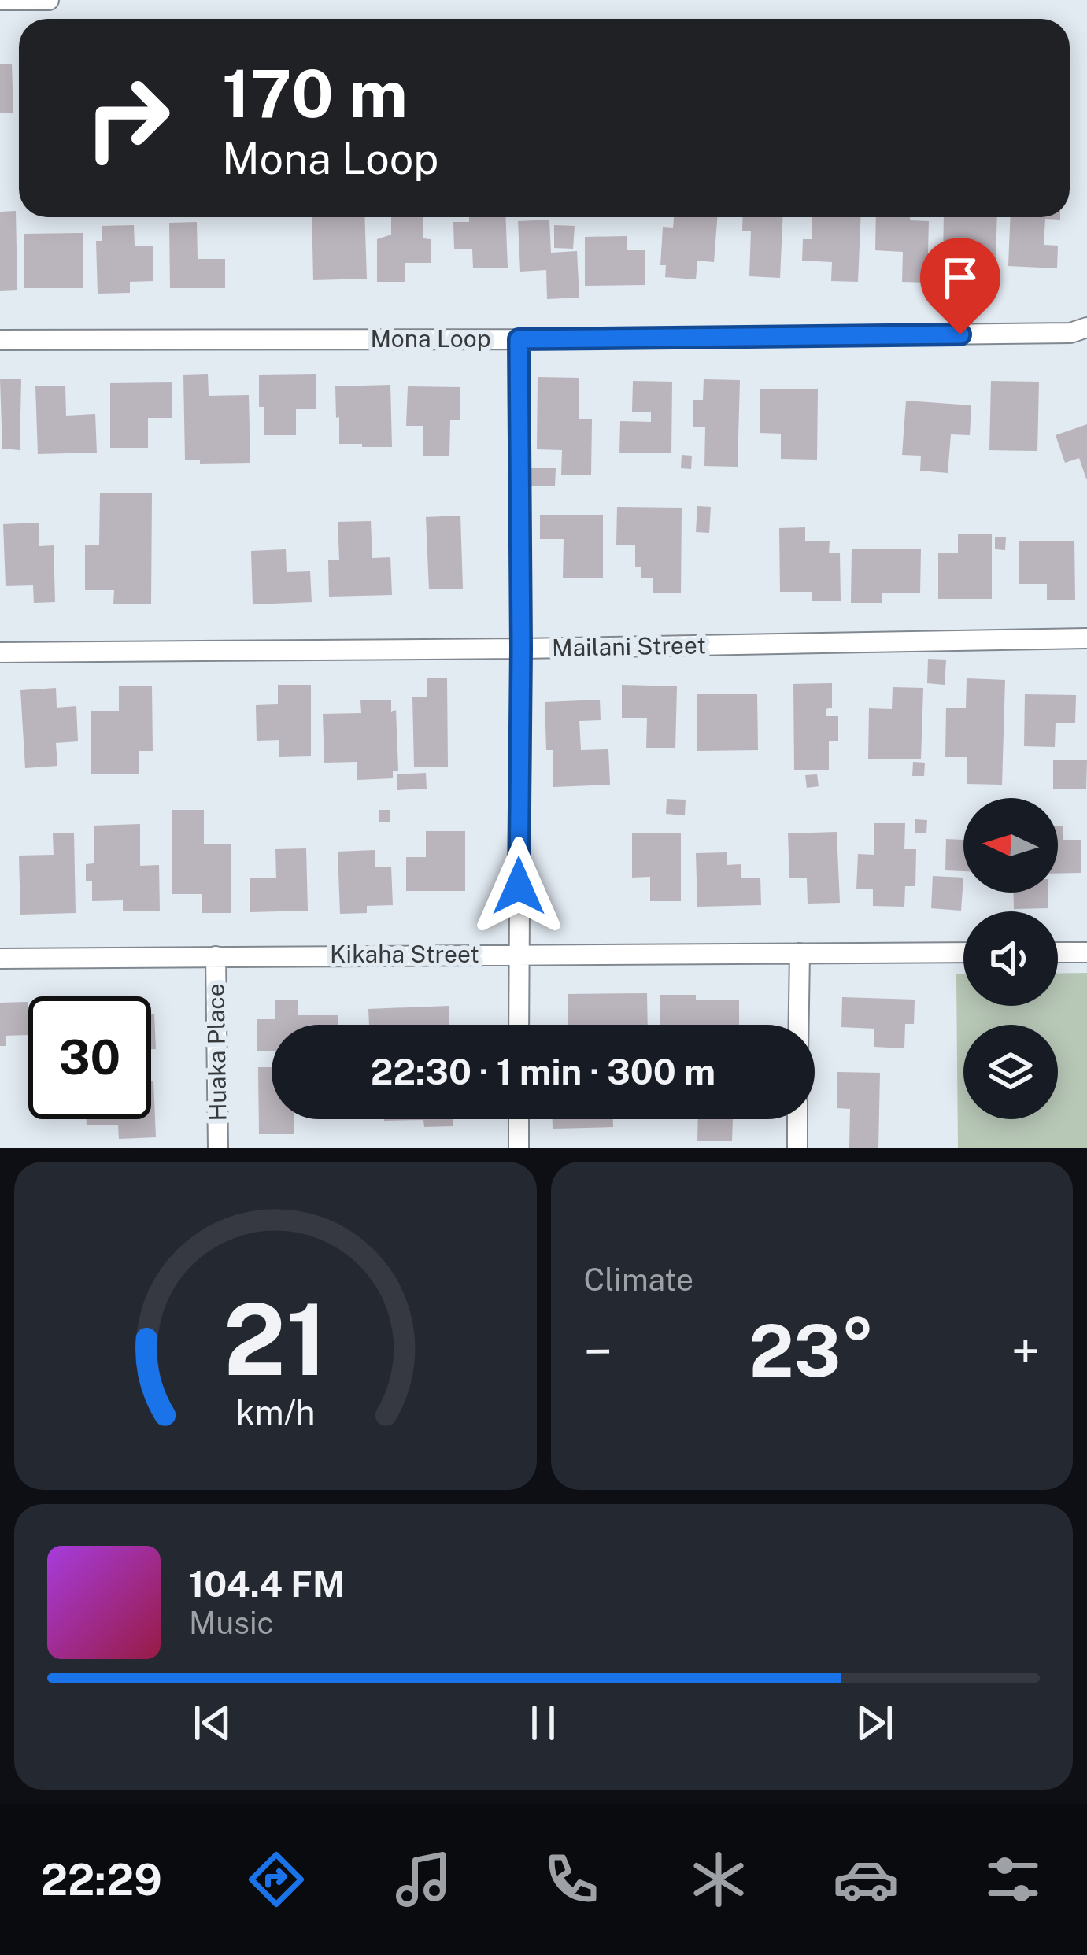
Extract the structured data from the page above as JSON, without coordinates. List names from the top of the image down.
{
  "streets": {
    "street": [
      "Mona Loop",
      "Mailani Street",
      "Kikaha Street",
      "Huaka Place"
    ]
  },
  "crossings": [
    ["Kikaha Street", "Huaka Place"]
  ],
  "north": "left",
  "page": {
    "turn": ["170 m", "Mona Loop"],
    "limit": "30",
    "trip": "22:30 · 1 min · 300 m",
    "tile": "Climate",
    "heat": ["−", "23°", "+"],
    "song": ["104.4 FM", "Music"],
    "tabs": "22:29",
    "gauge": ["21", "km/h"]
  }
}
